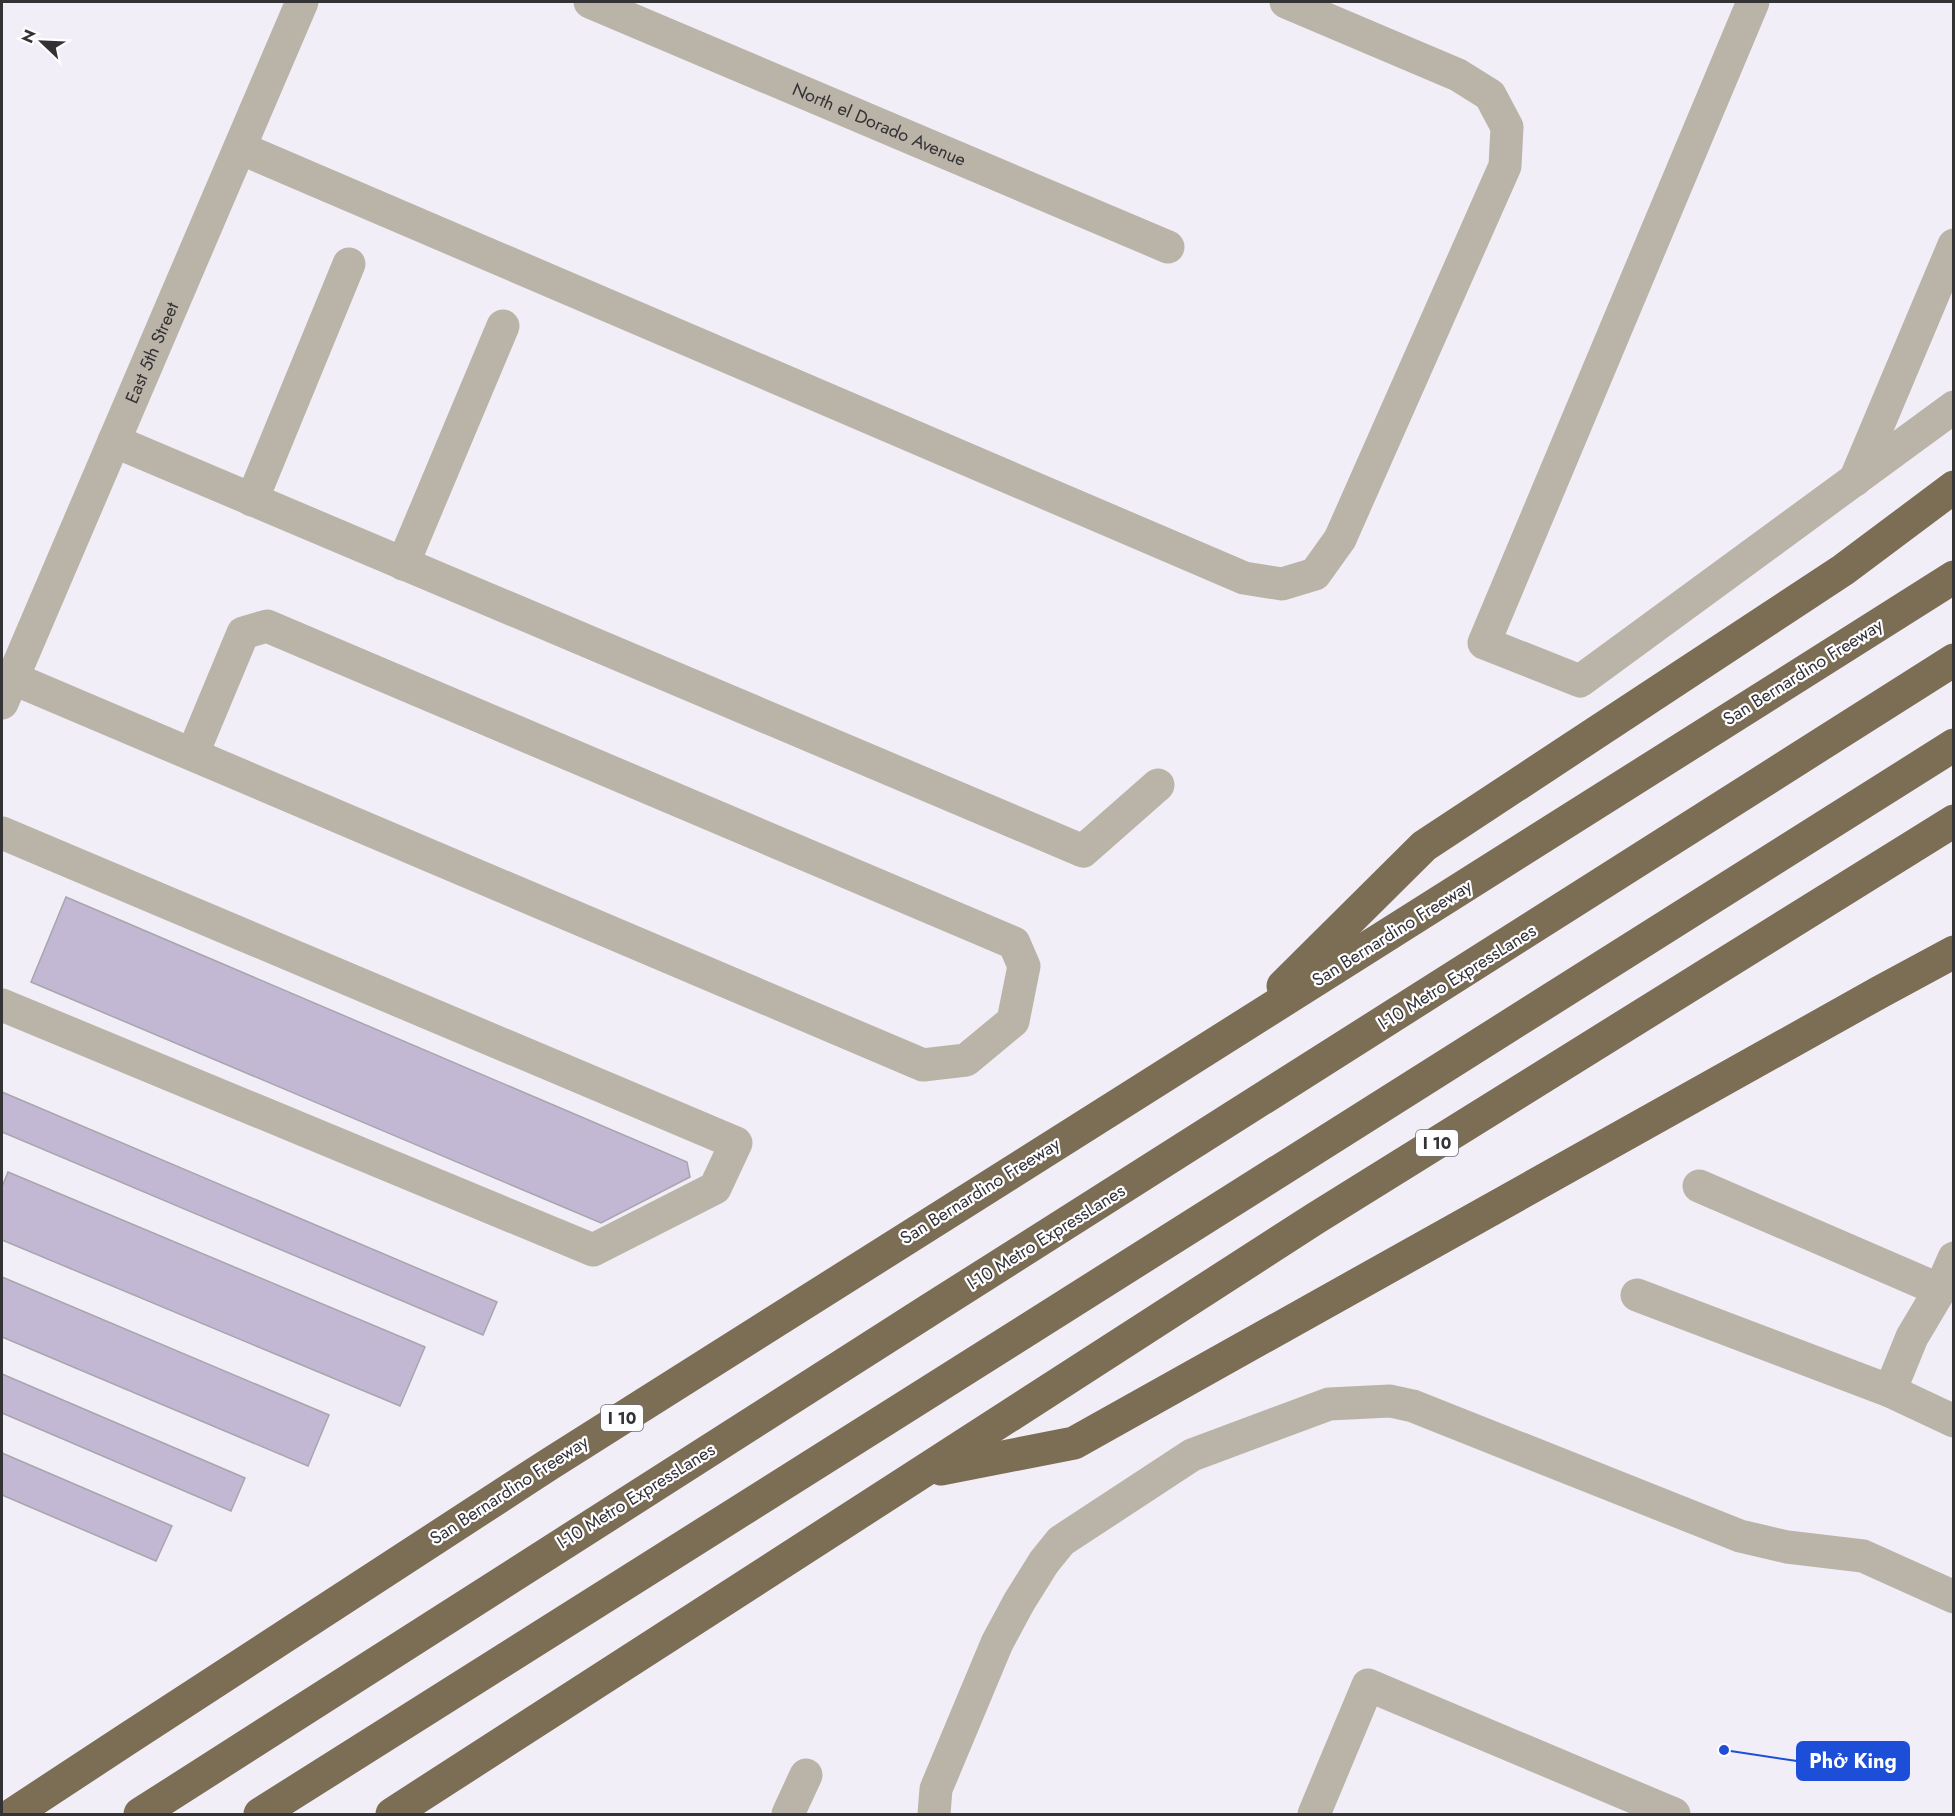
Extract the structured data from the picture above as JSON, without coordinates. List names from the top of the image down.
{
  "streets": {
    "highway": ["San Bernardino Freeway", "I-10 Metro ExpressLanes", "I 10"],
    "street": ["North el Dorado Avenue", "East 5th Street"]
  },
  "places": ["Phở King"],
  "north": "top left"
}
